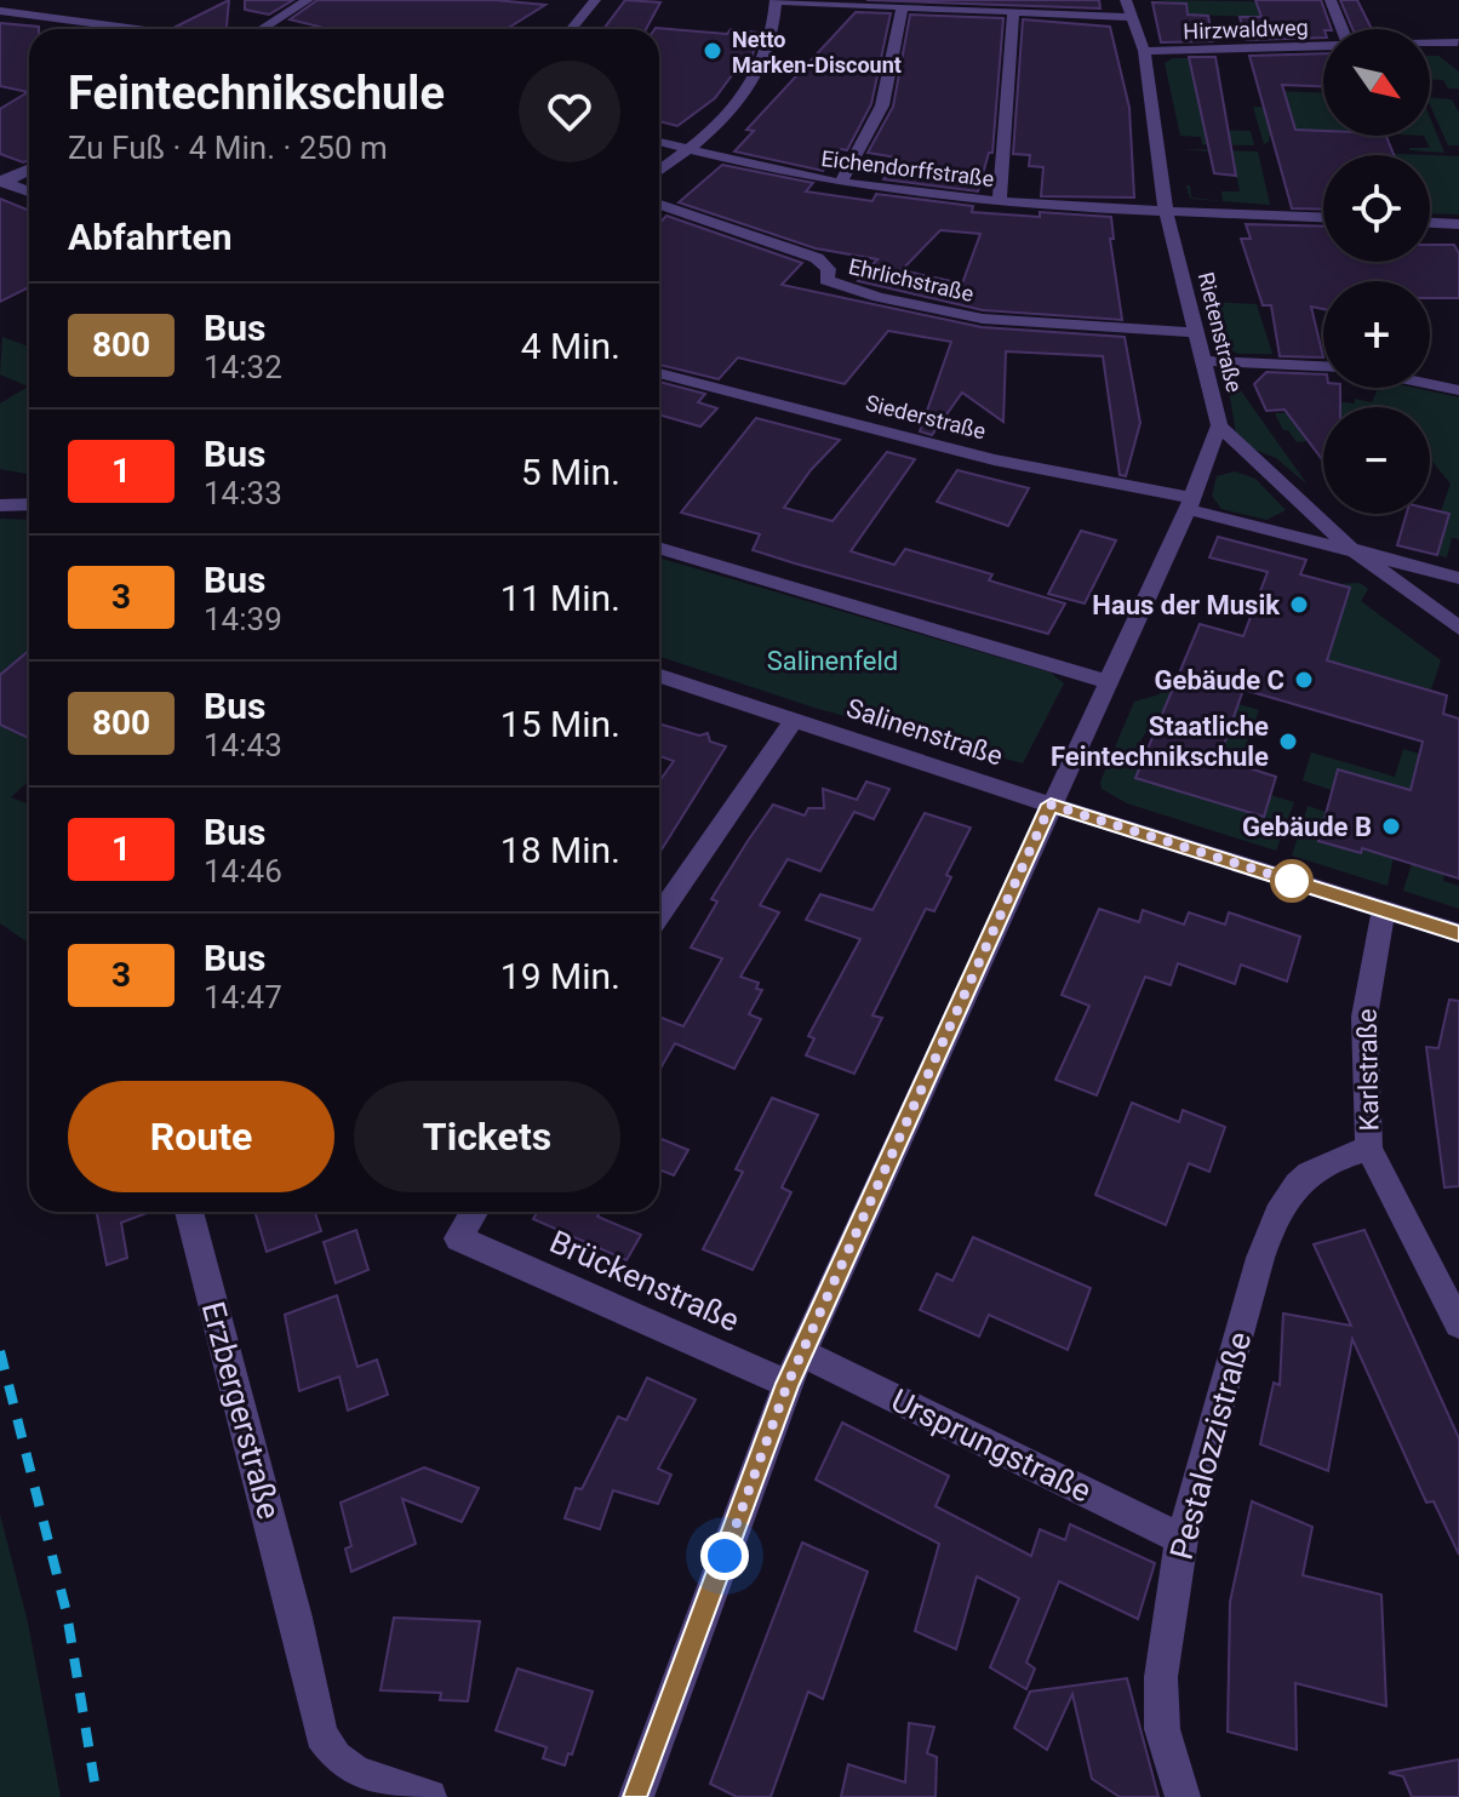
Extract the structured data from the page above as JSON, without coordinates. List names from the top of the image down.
{
  "streets": {
    "street": [
      "Hirzwaldweg",
      "Eichendorffstraße",
      "Ehrlichstraße",
      "Rietenstraße",
      "Siederstraße",
      "Salinenstraße",
      "Karlstraße",
      "Brückenstraße",
      "Erzbergerstraße",
      "Ursprungstraße",
      "Pestalozzistraße"
    ]
  },
  "crossings": [
    ["Hirzwaldweg", "Rietenstraße"],
    ["Eichendorffstraße", "Rietenstraße"],
    ["Ehrlichstraße", "Rietenstraße"],
    ["Rietenstraße", "Siederstraße"],
    ["Salinenstraße", "Karlstraße"],
    ["Karlstraße", "Pestalozzistraße"],
    ["Ursprungstraße", "Pestalozzistraße"]
  ],
  "parks": ["Salinenfeld"],
  "places": [
    "Netto Marken-Discount",
    "Haus der Musik",
    "Gebäude C",
    "Staatliche Feintechnikschule",
    "Gebäude B"
  ],
  "lines": ["bus line 800"],
  "north": "bottom right",
  "page": {
    "map_buttons": ["+", "−"],
    "heading": [
      ["Feintechnikschule", "Zu Fuß · 4 Min. · 250 m"],
      "Abfahrten"
    ],
    "list": [
      {
        "mark": "800",
        "name": "Bus",
        "note": "14:32",
        "value": "4 Min."
      },
      {
        "mark": "1",
        "name": "Bus",
        "note": "14:33",
        "value": "5 Min."
      },
      {
        "mark": "3",
        "name": "Bus",
        "note": "14:39",
        "value": "11 Min."
      },
      {
        "mark": "800",
        "name": "Bus",
        "note": "14:43",
        "value": "15 Min."
      },
      {
        "mark": "1",
        "name": "Bus",
        "note": "14:46",
        "value": "18 Min."
      },
      {
        "mark": "3",
        "name": "Bus",
        "note": "14:47",
        "value": "19 Min."
      }
    ],
    "buttons": ["Route", "Tickets"]
  }
}
